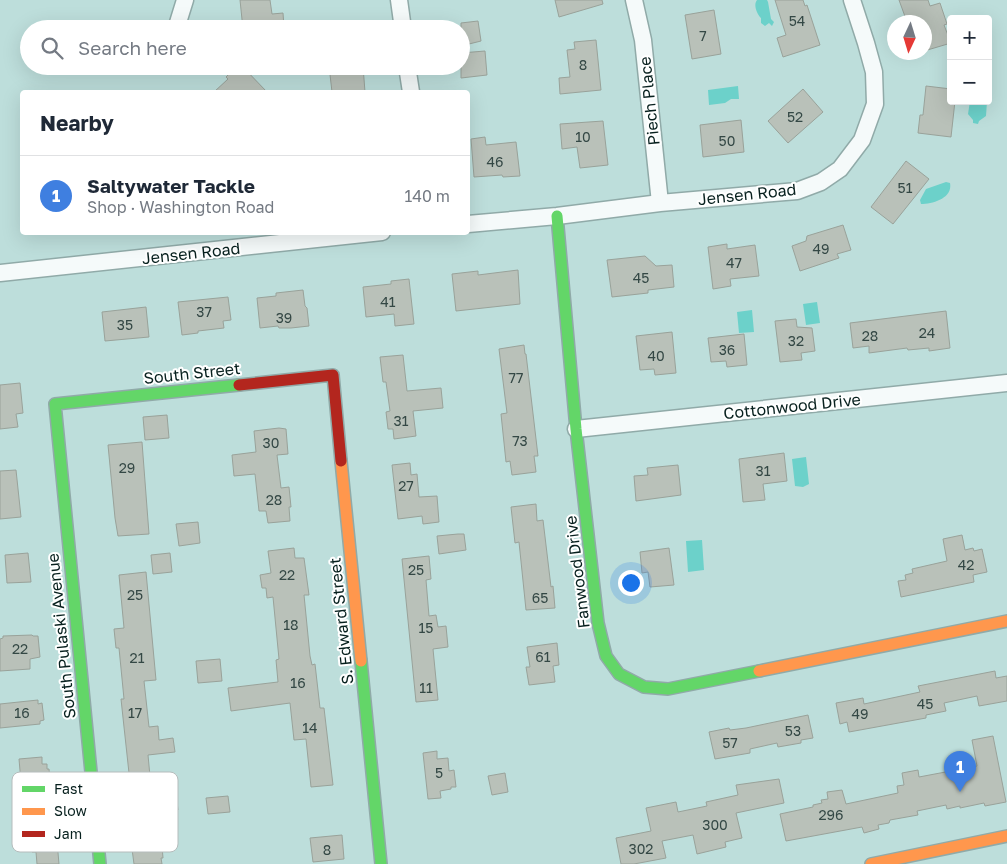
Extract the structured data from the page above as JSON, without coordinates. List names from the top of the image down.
{
  "streets": {
    "street": [
      "Piech Place",
      "Jensen Road",
      "South Street",
      "Cottonwood Drive",
      "Fanwood Drive",
      "S. Edward Street",
      "South Pulaski Avenue"
    ]
  },
  "crossings": [
    ["Piech Place", "Jensen Road"],
    ["Jensen Road", "Fanwood Drive"],
    ["South Street", "S. Edward Street"],
    ["South Street", "South Pulaski Avenue"],
    ["Cottonwood Drive", "Fanwood Drive"]
  ],
  "house_numbers": [
    "54",
    "7",
    "8",
    "52",
    "10",
    "50",
    "46",
    "51",
    "49",
    "47",
    "45",
    "41",
    "37",
    "39",
    "35",
    "24",
    "28",
    "32",
    "36",
    "40",
    "77",
    "31",
    "73",
    "30",
    "29",
    "31",
    "27",
    "28",
    "42",
    "25",
    "22",
    "25",
    "65",
    "18",
    "15",
    "22",
    "61",
    "21",
    "16",
    "11",
    "45",
    "16",
    "17",
    "49",
    "14",
    "53",
    "57",
    "5",
    "296",
    "300",
    "302",
    "8"
  ],
  "legend": ["Fast", "Slow", "Jam"],
  "north": "bottom",
  "page": {
    "map_buttons": ["+", "−"],
    "search": "Search here",
    "heading": "Nearby",
    "list": [
      {
        "mark": "1",
        "name": "Saltywater Tackle",
        "note": "Shop · Washington Road",
        "value": "140 m"
      }
    ],
    "pins": "1"
  }
}
